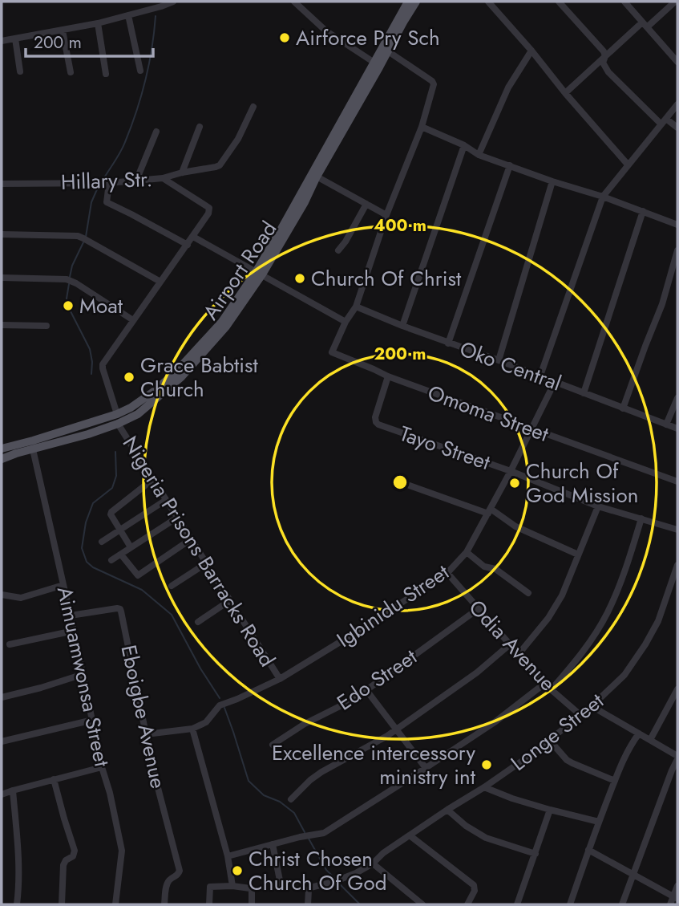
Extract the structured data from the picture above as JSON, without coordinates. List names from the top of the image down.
{
  "streets": {
    "main road": ["Airport Road"],
    "street": [
      "Hillary Str.",
      "Oko Central",
      "Omoma Street",
      "Tayo Street",
      "Nigeria Prisons Barracks Road",
      "Igbinidu Street",
      "Odia Avenue",
      "Aimuamwonsa Street",
      "Edo Street",
      "Eboigbe Avenue",
      "Longe Street"
    ]
  },
  "crossings": [
    ["Airport Road", "Nigeria Prisons Barracks Road"],
    ["Airport Road", "Aimuamwonsa Street"],
    ["Oko Central", "Igbinidu Street"],
    ["Omoma Street", "Tayo Street"],
    ["Omoma Street", "Igbinidu Street"],
    ["Tayo Street", "Igbinidu Street"],
    ["Nigeria Prisons Barracks Road", "Igbinidu Street"],
    ["Igbinidu Street", "Odia Avenue"],
    ["Odia Avenue", "Edo Street"],
    ["Odia Avenue", "Longe Street"],
    ["Aimuamwonsa Street", "Eboigbe Avenue"]
  ],
  "places": [
    "Airforce Pry Sch",
    "Church Of Christ",
    "Moat",
    "Grace Babtist Church",
    "Church Of God Mission",
    "Excellence intercessory ministry int",
    "Christ Chosen Church Of God"
  ],
  "scale_bar": "200 m",
  "rings": ["400 m", "200 m"]
}
